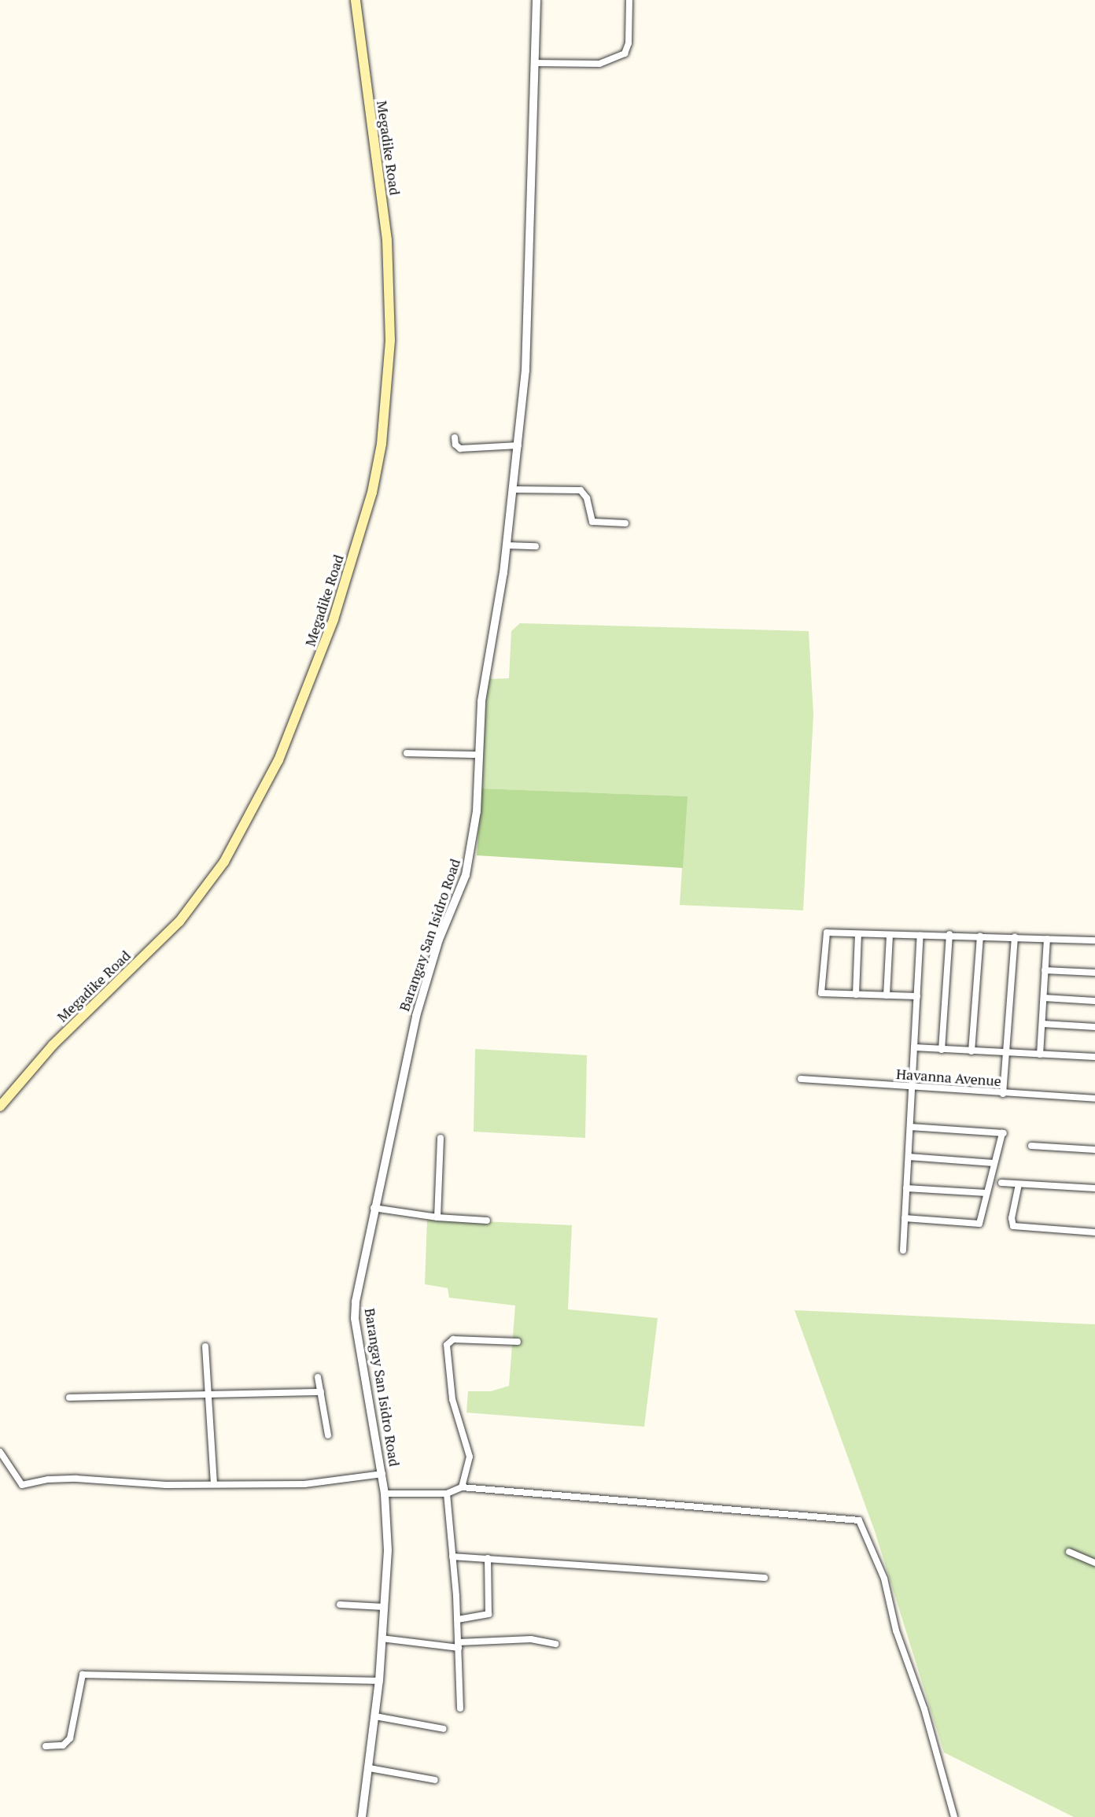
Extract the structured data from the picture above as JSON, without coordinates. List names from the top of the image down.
{
  "streets": {
    "main road": ["Megadike Road"],
    "street": ["Barangay San Isidro Road", "Havanna Avenue"]
  }
}
